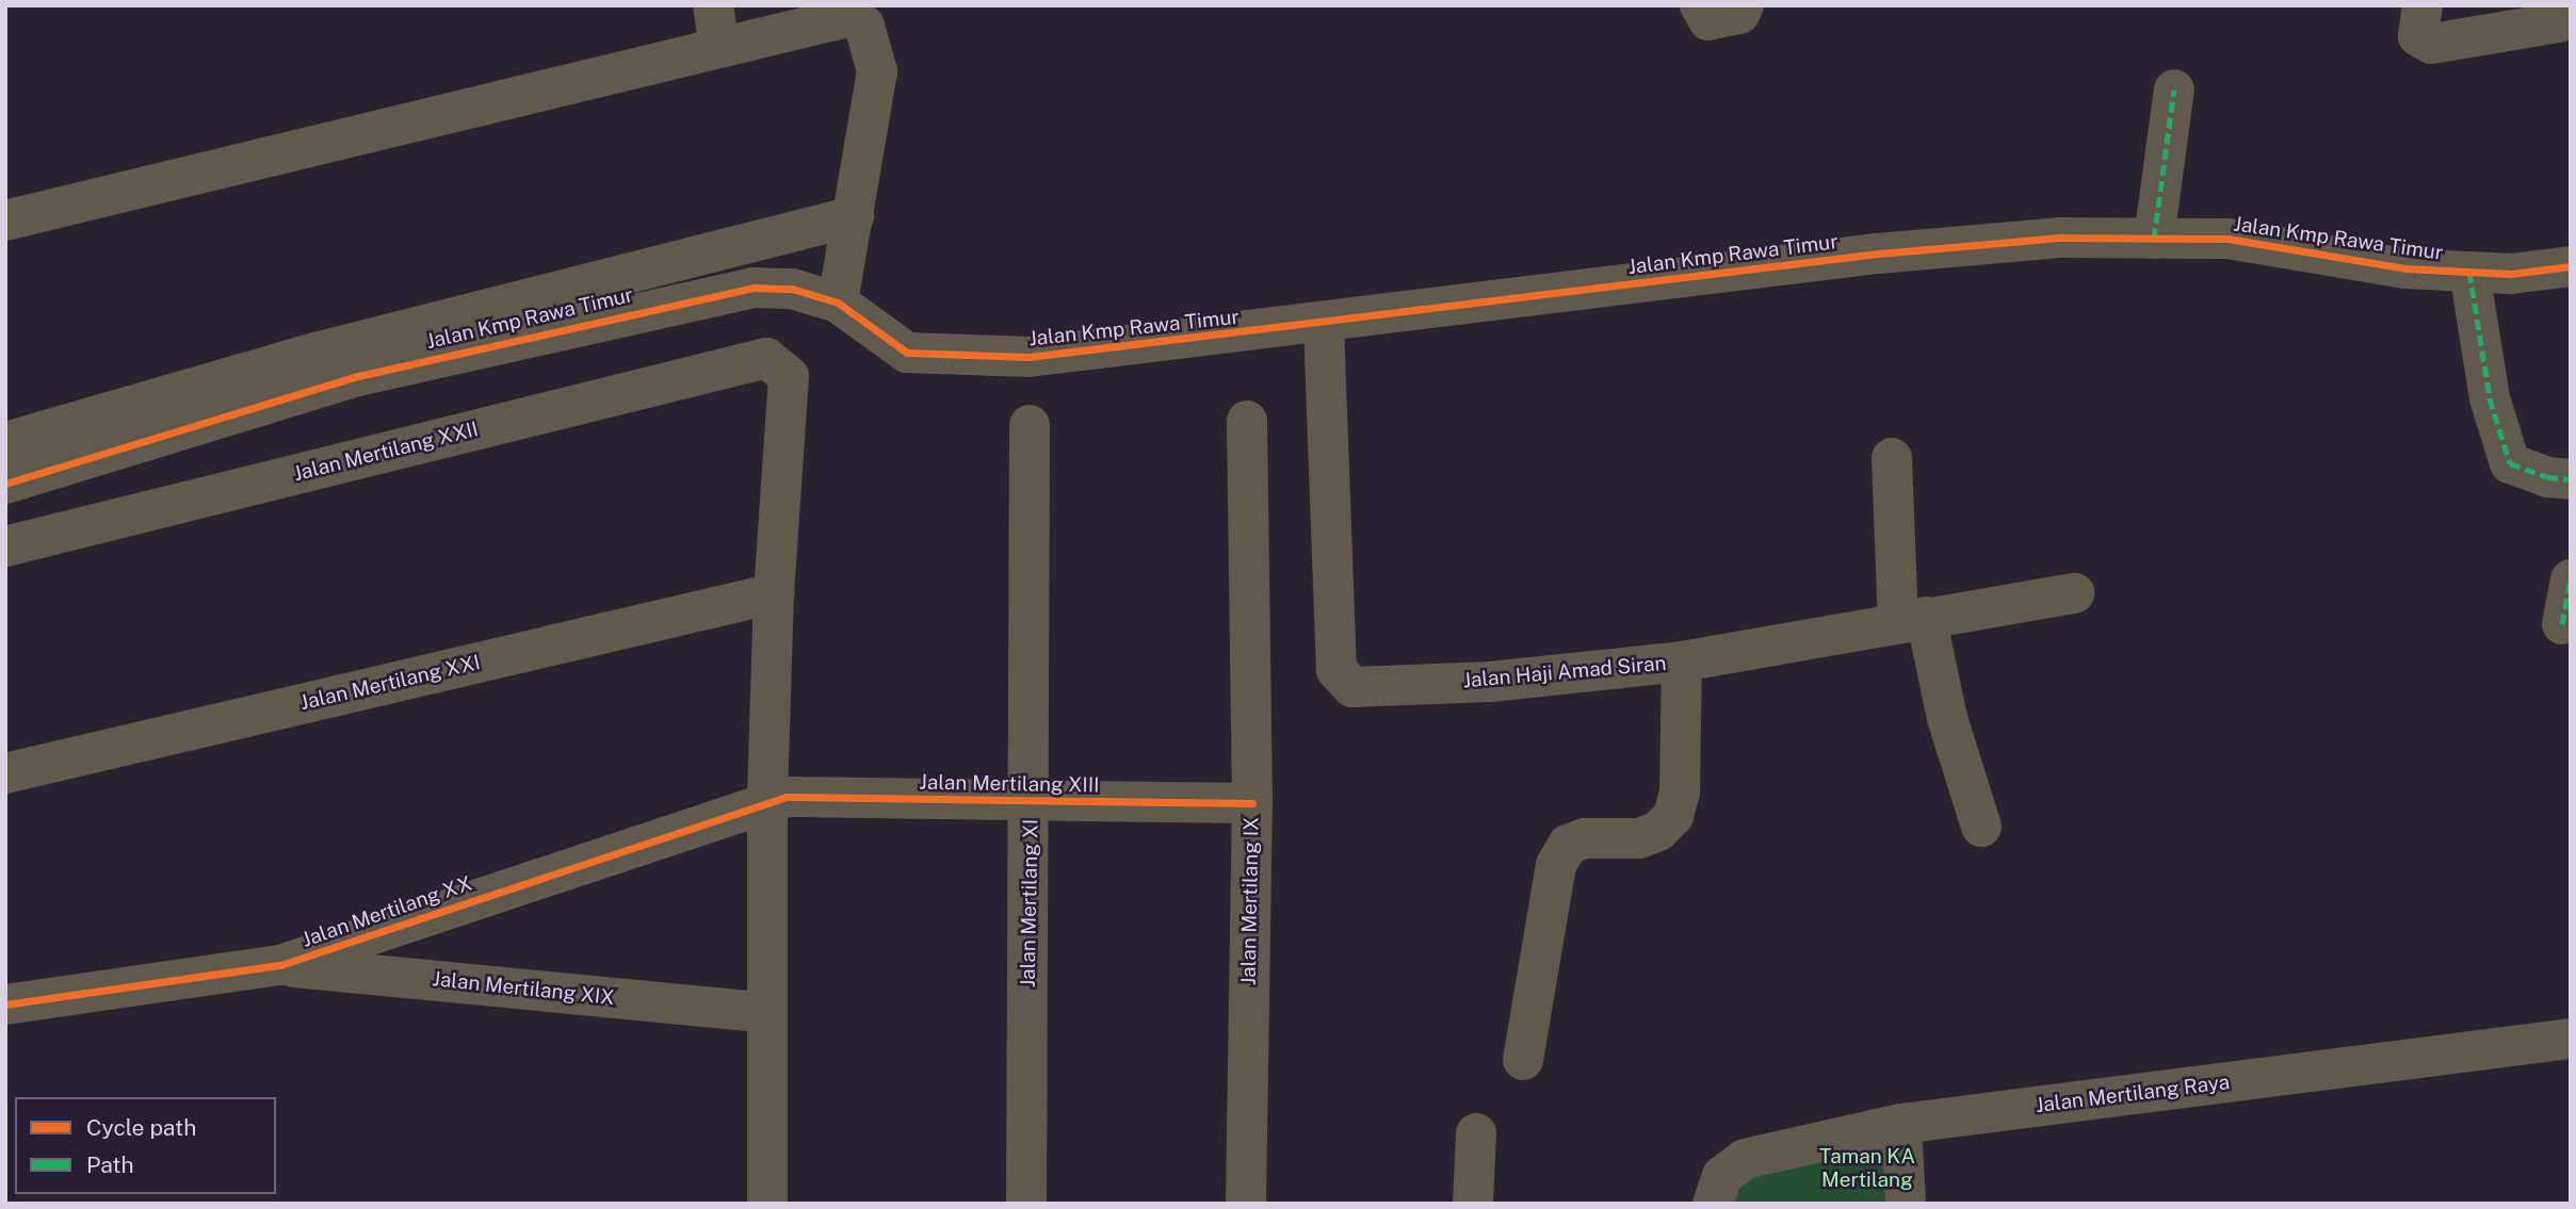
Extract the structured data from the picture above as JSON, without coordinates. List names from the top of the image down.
{
  "streets": {
    "street": [
      "Jalan Kmp Rawa Timur",
      "Jalan Mertilang XXII",
      "Jalan Haji Amad Siran",
      "Jalan Mertilang XXI",
      "Jalan Mertilang XIII",
      "Jalan Mertilang IX",
      "Jalan Mertilang XI",
      "Jalan Mertilang XX",
      "Jalan Mertilang XIX",
      "Jalan Mertilang Raya"
    ]
  },
  "crossings": [
    ["Jalan Kmp Rawa Timur", "Jalan Haji Amad Siran"],
    ["Jalan Mertilang XXII", "Jalan Mertilang XXI"],
    ["Jalan Mertilang XIII", "Jalan Mertilang IX"],
    ["Jalan Mertilang XIII", "Jalan Mertilang XI"],
    ["Jalan Mertilang XIII", "Jalan Mertilang XX"],
    ["Jalan Mertilang XX", "Jalan Mertilang XIX"]
  ],
  "parks": ["Taman KA Mertilang"],
  "legend": ["Cycle path", "Path"]
}
